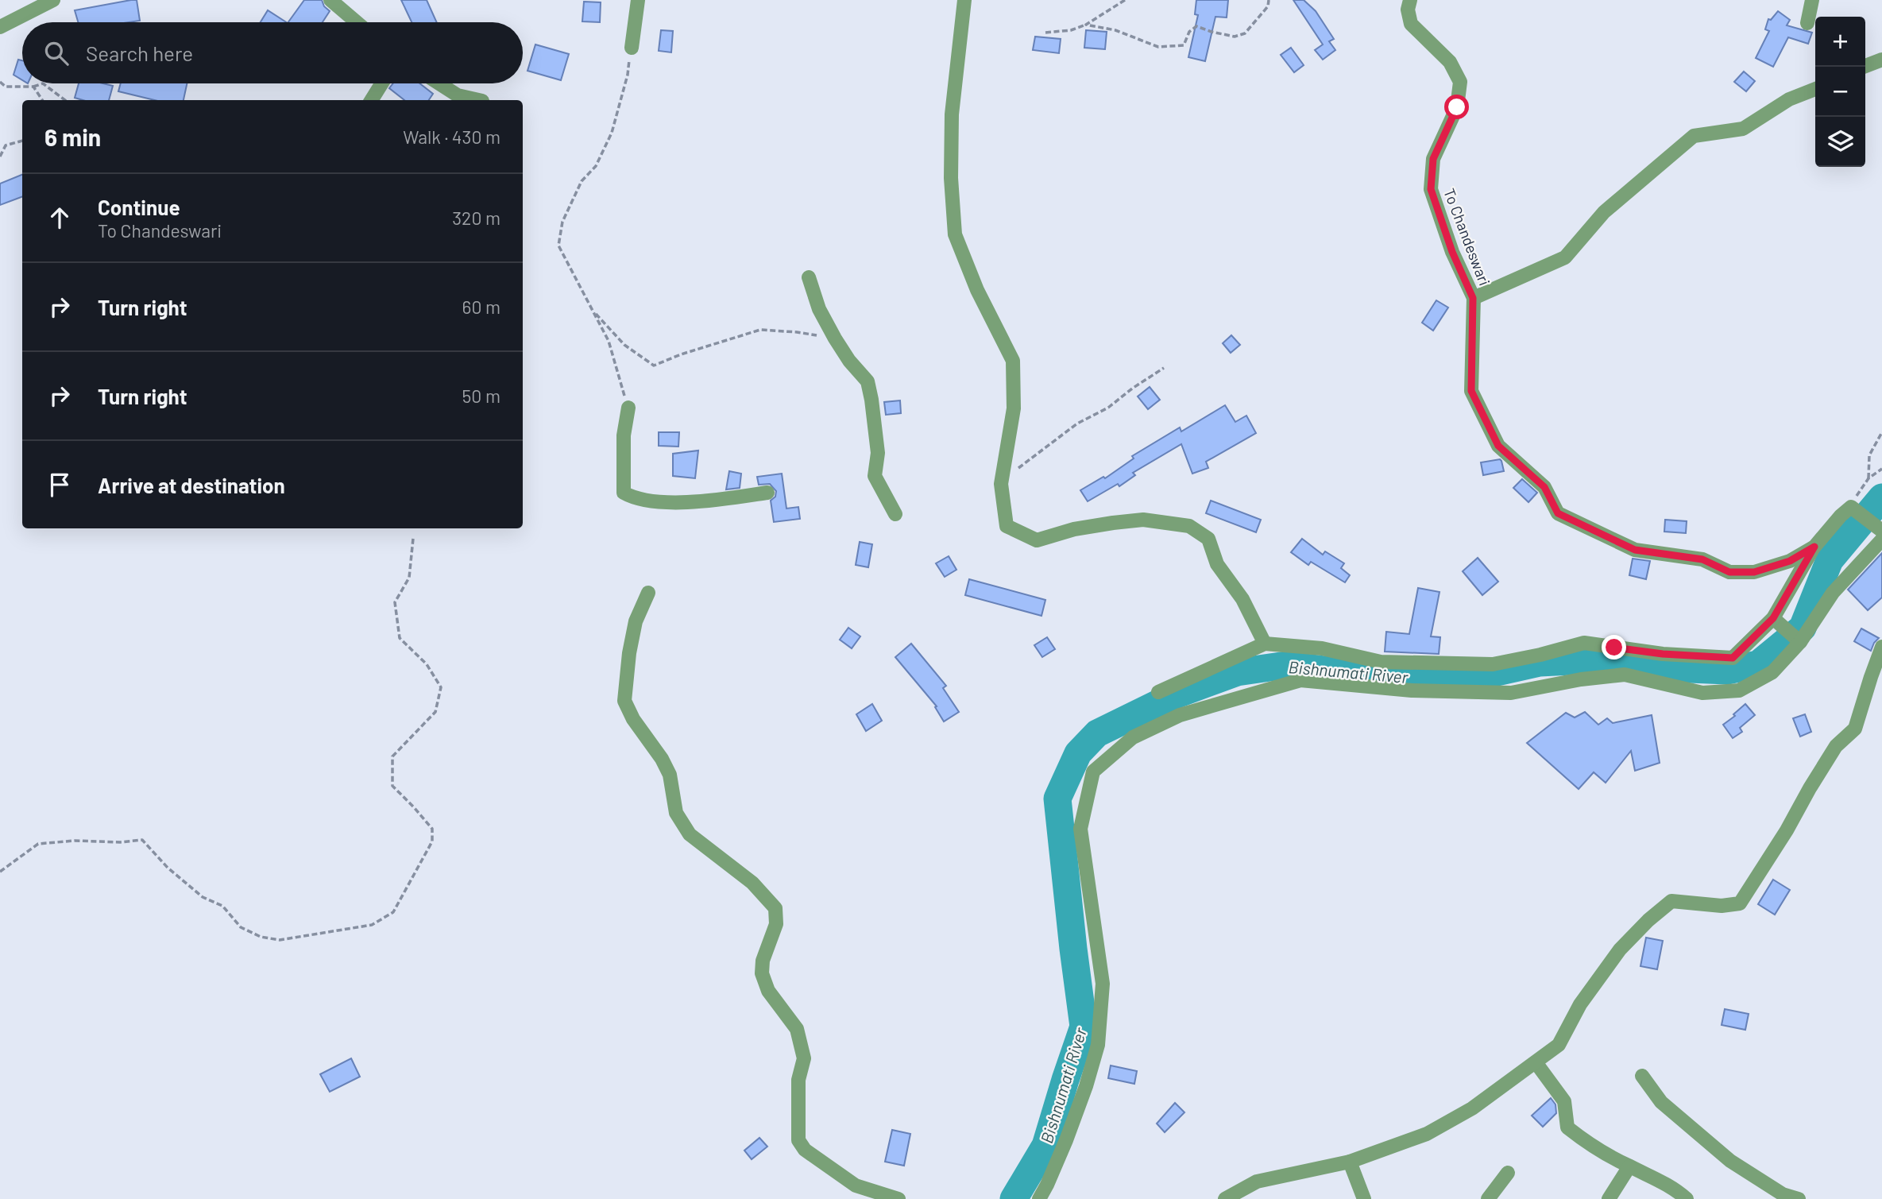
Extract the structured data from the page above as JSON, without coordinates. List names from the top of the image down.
{
  "streets": {
    "street": ["To Chandeswari"]
  },
  "water": ["Bishnumati River"],
  "page": {
    "map_buttons": ["+", "−"],
    "search": "Search here",
    "heading": ["6 min", "Walk · 430 m"],
    "list": [
      ["Continue", "To Chandeswari", "320 m"],
      ["Turn right", "60 m"],
      ["Turn right", "50 m"],
      "Arrive at destination"
    ]
  }
}
